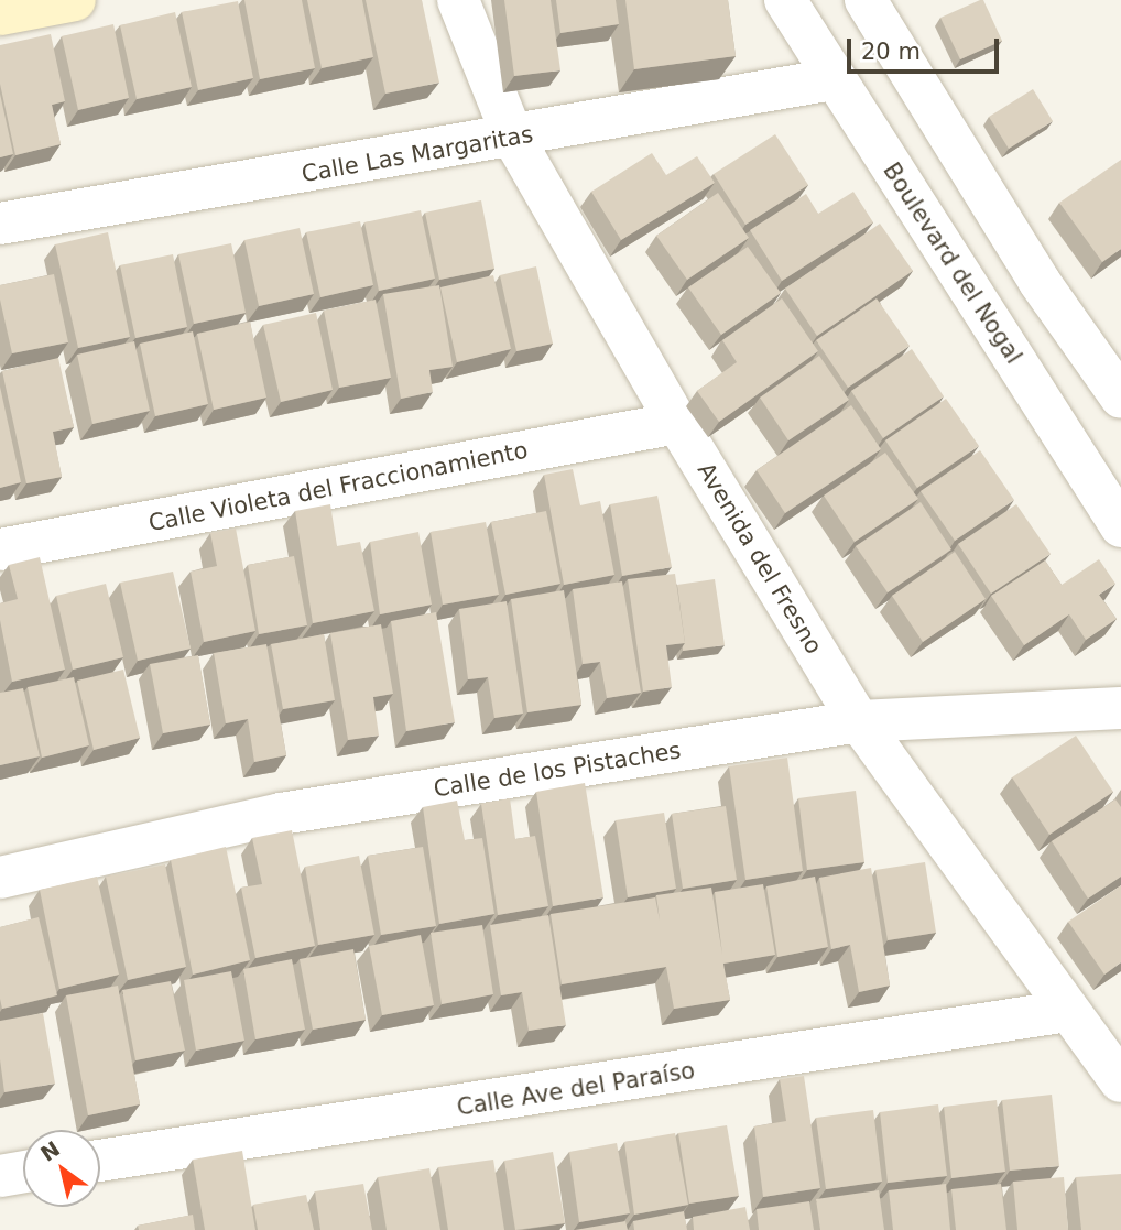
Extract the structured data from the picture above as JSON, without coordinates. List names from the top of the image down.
{
  "streets": {
    "street": [
      "Calle Las Margaritas",
      "Boulevard del Nogal",
      "Calle Violeta del Fraccionamiento",
      "Avenida del Fresno",
      "Calle de los Pistaches",
      "Calle Ave del Paraíso"
    ]
  },
  "crossings": [
    ["Calle Las Margaritas", "Boulevard del Nogal"],
    ["Calle Las Margaritas", "Avenida del Fresno"],
    ["Calle Violeta del Fraccionamiento", "Avenida del Fresno"],
    ["Avenida del Fresno", "Calle de los Pistaches"],
    ["Avenida del Fresno", "Calle Ave del Paraíso"]
  ],
  "scale_bar": "20 m",
  "north": "top left"
}
